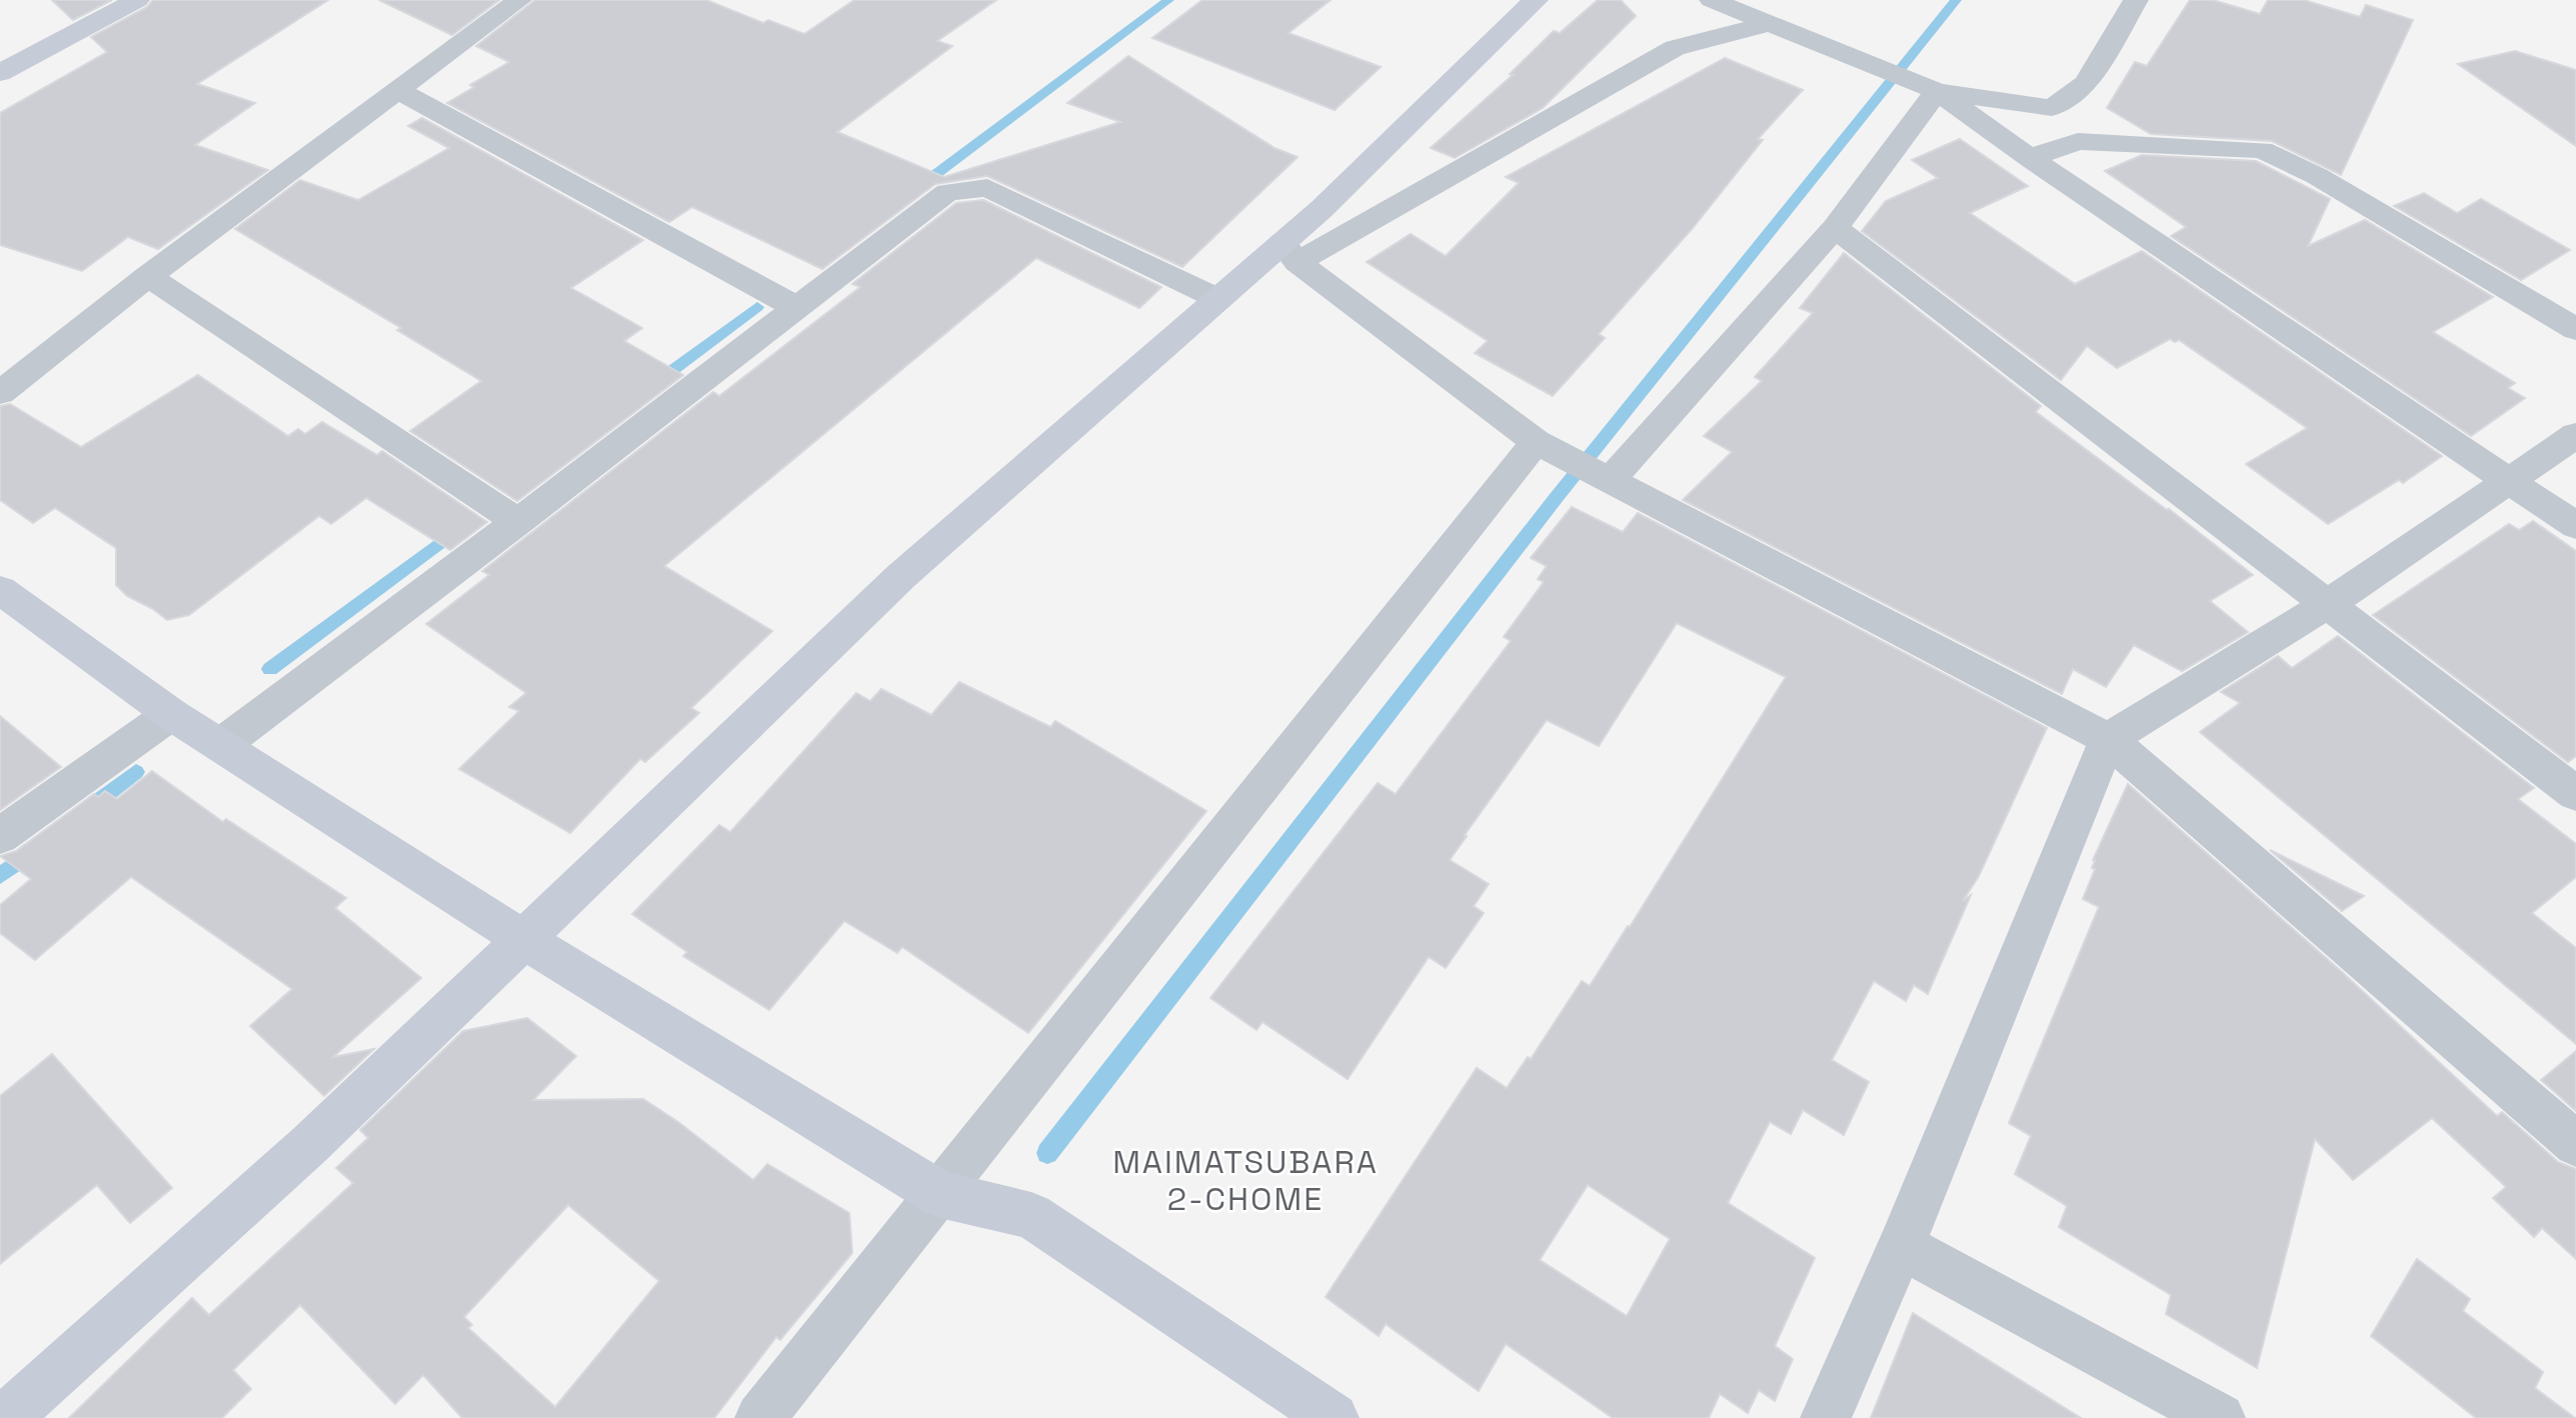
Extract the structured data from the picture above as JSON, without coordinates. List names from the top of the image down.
{
  "districts": ["MAIMATSUBARA 2-CHOME"]
}
